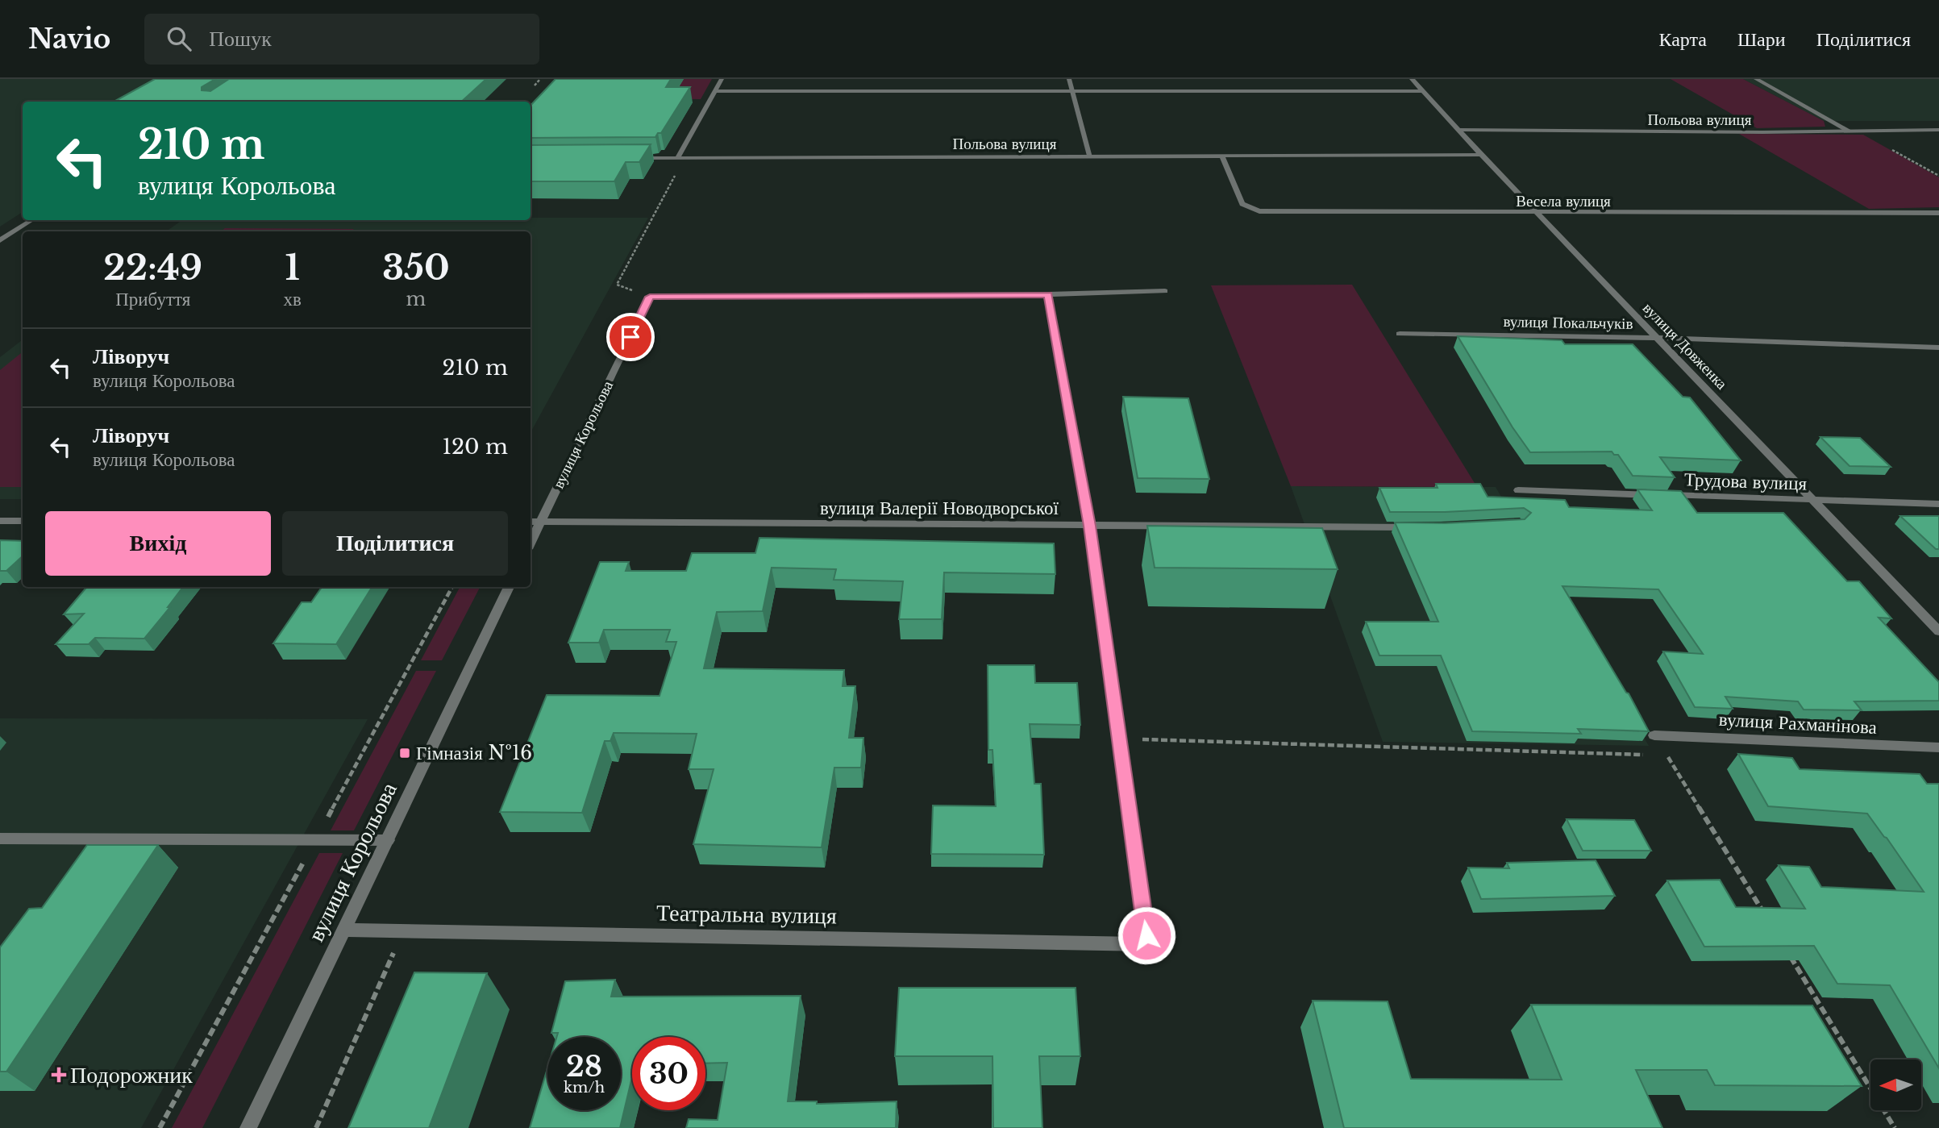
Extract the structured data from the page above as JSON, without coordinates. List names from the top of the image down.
{
  "streets": {
    "street": [
      "Польова вулиця",
      "Весела вулиця",
      "вулиця Покальчуків",
      "вулиця Довженка",
      "вулиця Корольова",
      "Трудова вулиця",
      "вулиця Валерії Новодворської",
      "вулиця Рахманінова",
      "Театральна вулиця"
    ]
  },
  "crossings": [
    ["Польова вулиця", "Весела вулиця"],
    ["Польова вулиця", "вулиця Довженка"],
    ["Весела вулиця", "вулиця Довженка"],
    ["вулиця Покальчуків", "вулиця Довженка"],
    ["вулиця Довженка", "Трудова вулиця"],
    ["вулиця Корольова", "вулиця Валерії Новодворської"],
    ["вулиця Корольова", "Театральна вулиця"]
  ],
  "places": {
    "transit": ["Гімназія №16"],
    "health": ["Подорожник"]
  },
  "north": "left",
  "page": {
    "header": "Navio",
    "search": "Пошук",
    "nav": ["Карта", "Шари", "Поділитися"],
    "turn": ["210 m", "вулиця Корольова"],
    "eta": [
      "22:49",
      "Прибуття",
      "1",
      "хв",
      "350",
      "m"
    ],
    "list": [
      {
        "name": "Ліворуч",
        "note": "вулиця Корольова",
        "value": "210 m"
      },
      {
        "name": "Ліворуч",
        "note": "вулиця Корольова",
        "value": "120 m"
      }
    ],
    "buttons": ["Вихід", "Поділитися"],
    "speed": "28 km/h",
    "limit": "30"
  }
}
